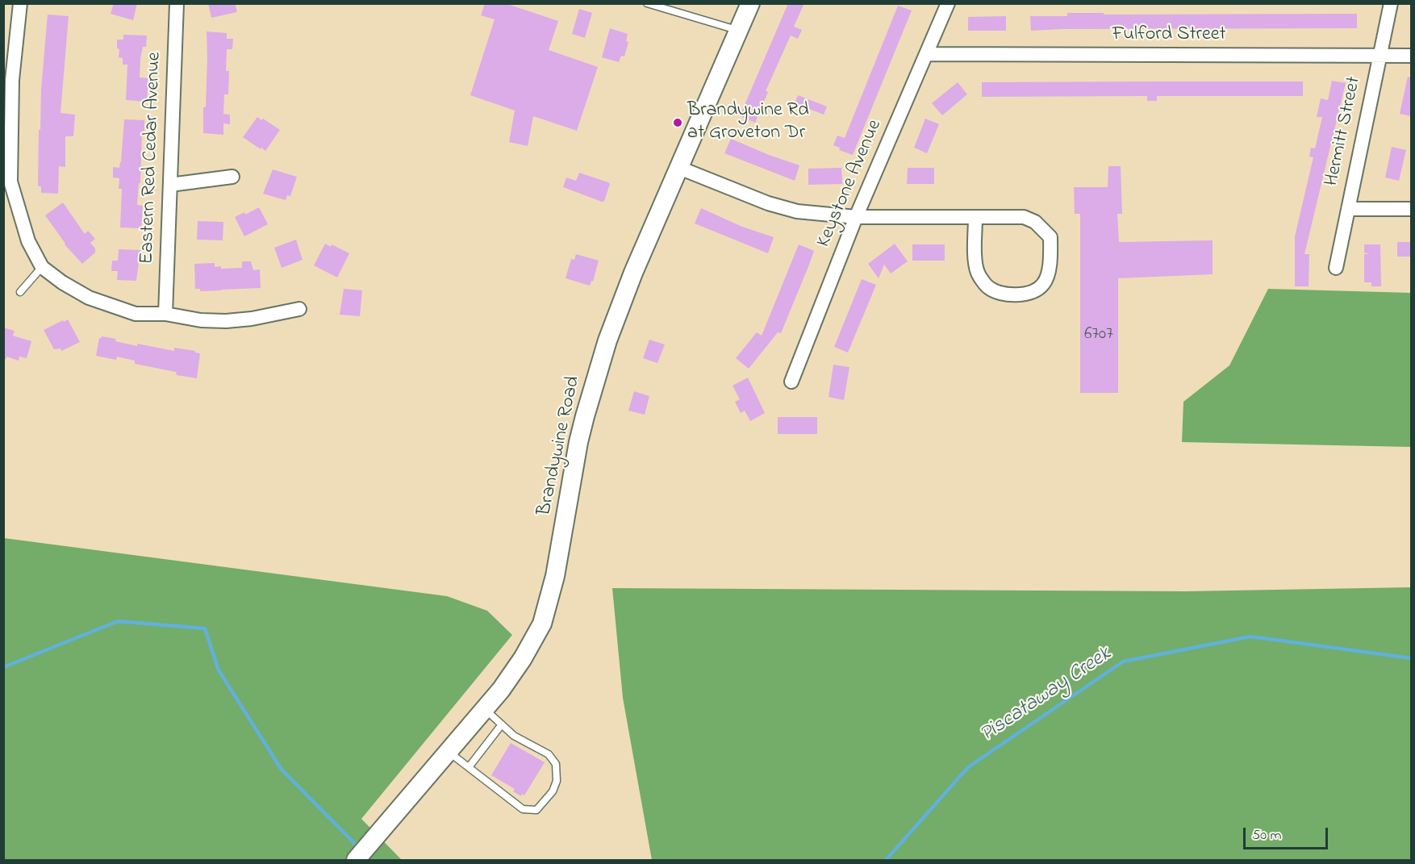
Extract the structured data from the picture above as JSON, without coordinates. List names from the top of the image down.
{
  "streets": {
    "main road": ["Brandywine Road"],
    "street": [
      "Fulford Street",
      "Hermitt Street",
      "Eastern Red Cedar Avenue",
      "Keystone Avenue"
    ]
  },
  "crossings": [
    ["Fulford Street", "Hermitt Street"],
    ["Fulford Street", "Keystone Avenue"]
  ],
  "water": ["Piscataway Creek"],
  "places": ["Brandywine Rd at Groveton Dr"],
  "house_numbers": ["6707"],
  "scale_bar": "50 m"
}
